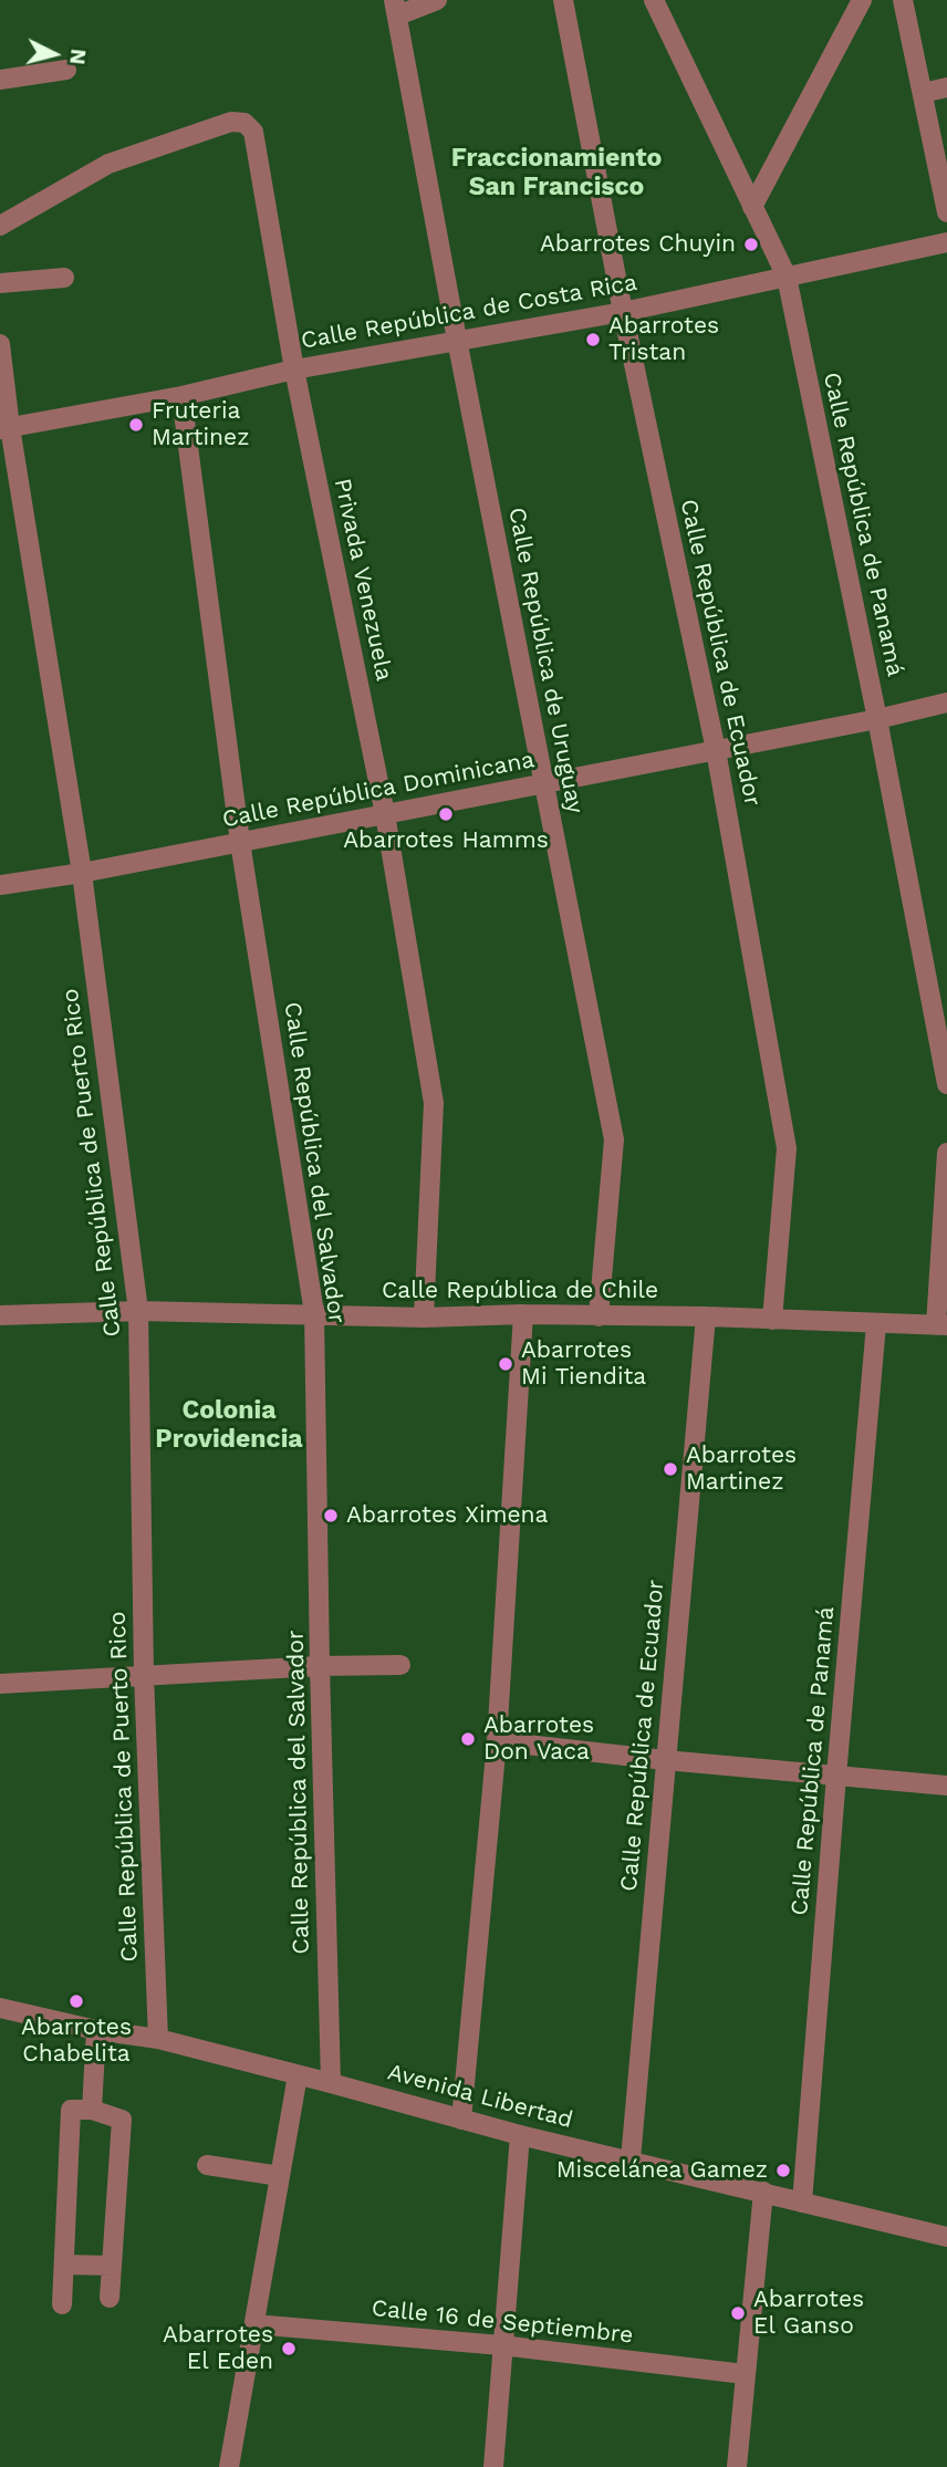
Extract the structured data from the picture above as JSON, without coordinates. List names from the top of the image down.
{
  "streets": {
    "street": [
      "Calle República de Costa Rica",
      "Calle República de Panamá",
      "Privada Venezuela",
      "Calle República de Ecuador",
      "Calle República de Uruguay",
      "Calle República Dominicana",
      "Calle República de Puerto Rico",
      "Calle República del Salvador",
      "Calle República de Chile",
      "Avenida Libertad",
      "Calle 16 de Septiembre"
    ]
  },
  "crossings": [
    ["Calle República de Costa Rica", "Calle República de Panamá"],
    ["Calle República de Costa Rica", "Privada Venezuela"],
    ["Calle República de Costa Rica", "Calle República de Ecuador"],
    ["Calle República de Costa Rica", "Calle República de Uruguay"],
    ["Calle República de Costa Rica", "Calle República de Puerto Rico"],
    ["Calle República de Costa Rica", "Calle República del Salvador"],
    ["Calle República de Panamá", "Calle República Dominicana"],
    ["Calle República de Panamá", "Calle República de Chile"],
    ["Calle República de Panamá", "Avenida Libertad"],
    ["Privada Venezuela", "Calle República Dominicana"],
    ["Privada Venezuela", "Calle República de Chile"],
    ["Calle República de Ecuador", "Calle República Dominicana"],
    ["Calle República de Ecuador", "Calle República de Chile"],
    ["Calle República de Ecuador", "Avenida Libertad"],
    ["Calle República de Uruguay", "Calle República Dominicana"],
    ["Calle República de Uruguay", "Calle República de Chile"],
    ["Calle República Dominicana", "Calle República de Puerto Rico"],
    ["Calle República Dominicana", "Calle República del Salvador"],
    ["Calle República de Puerto Rico", "Calle República de Chile"],
    ["Calle República de Puerto Rico", "Avenida Libertad"],
    ["Calle República del Salvador", "Calle República de Chile"],
    ["Calle República del Salvador", "Avenida Libertad"]
  ],
  "districts": ["Fraccionamiento San Francisco", "Colonia Providencia"],
  "places": [
    "Abarrotes Chuyin",
    "Abarrotes Tristan",
    "Fruteria Martinez",
    "Abarrotes Hamms",
    "Abarrotes Mi Tiendita",
    "Abarrotes Martinez",
    "Abarrotes Ximena",
    "Abarrotes Don Vaca",
    "Abarrotes Chabelita",
    "Miscelánea Gamez",
    "Abarrotes El Ganso",
    "Abarrotes El Eden"
  ],
  "north": "right"
}
